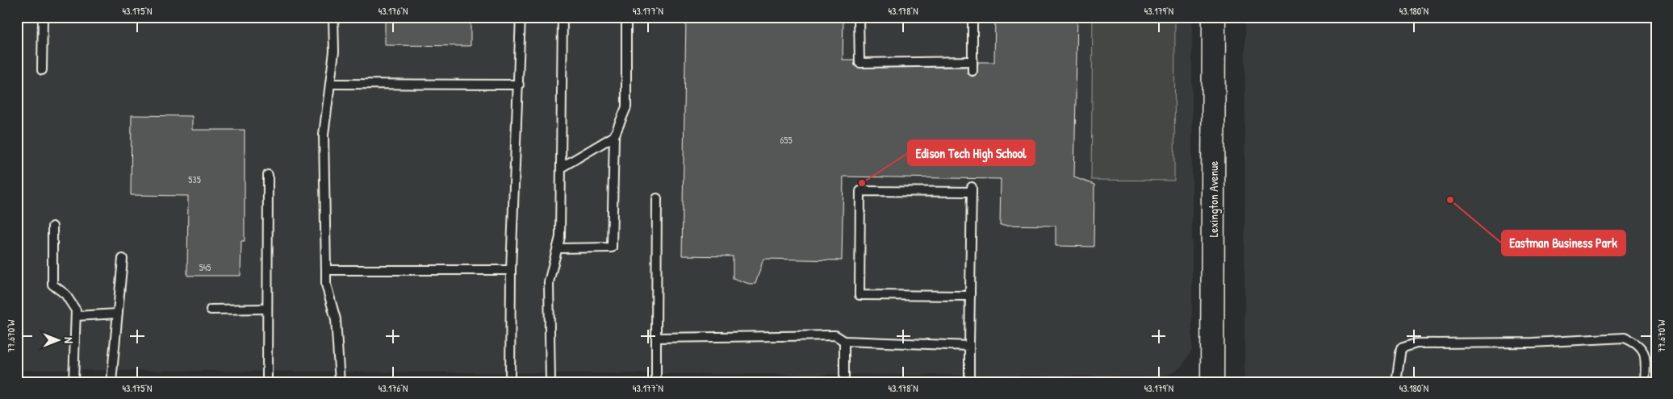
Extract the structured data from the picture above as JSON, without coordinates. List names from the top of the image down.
{
  "streets": {
    "main road": ["Lexington Avenue"]
  },
  "places": ["Edison Tech High School", "Eastman Business Park"],
  "house_numbers": ["655", "535", "545"],
  "north": "right",
  "coordinates": [
    "43.175°N",
    "43.176°N",
    "43.177°N",
    "43.178°N",
    "43.179°N",
    "43.180°N",
    "77.670°W"
  ]
}
